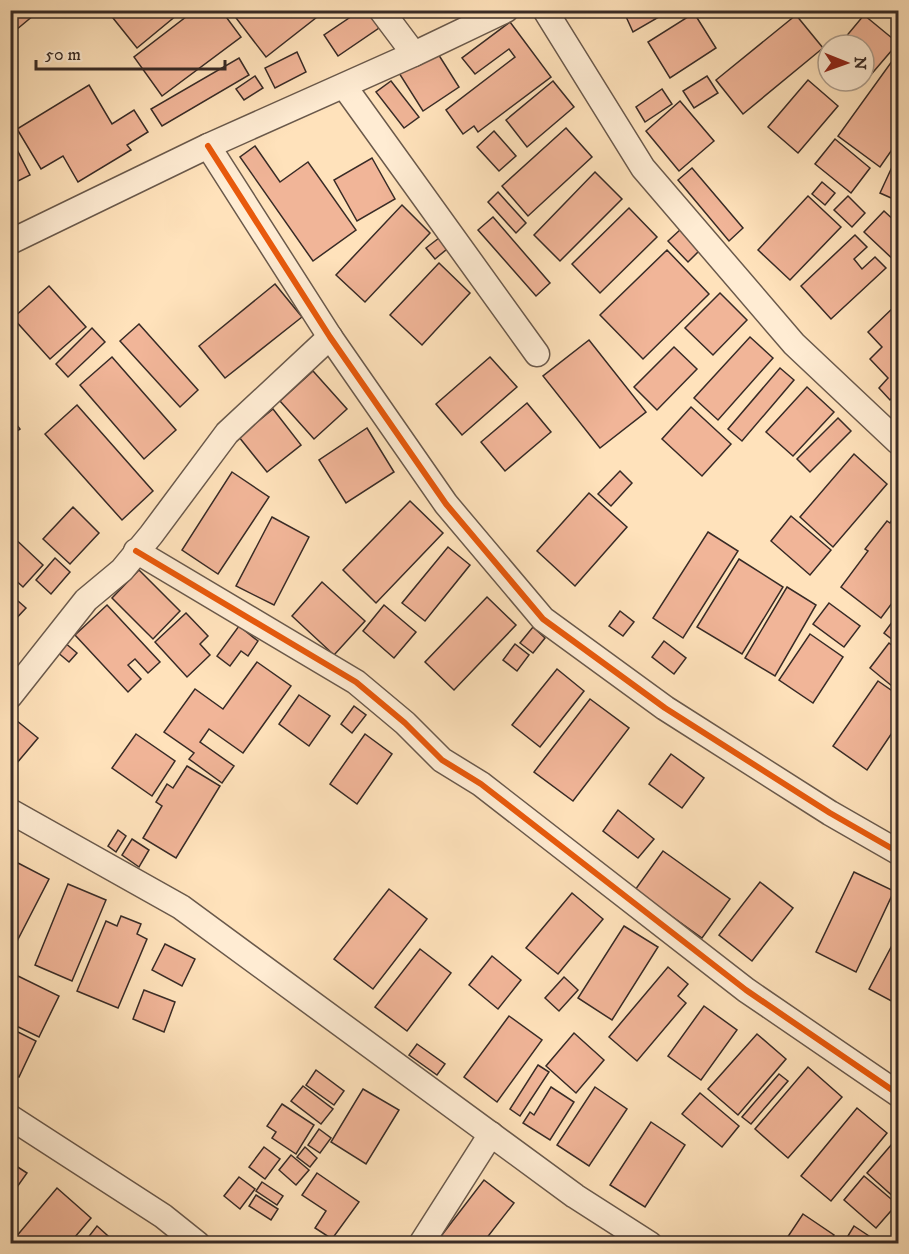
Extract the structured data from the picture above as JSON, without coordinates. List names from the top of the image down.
{
  "scale_bar": "50 m",
  "north": "right"
}
